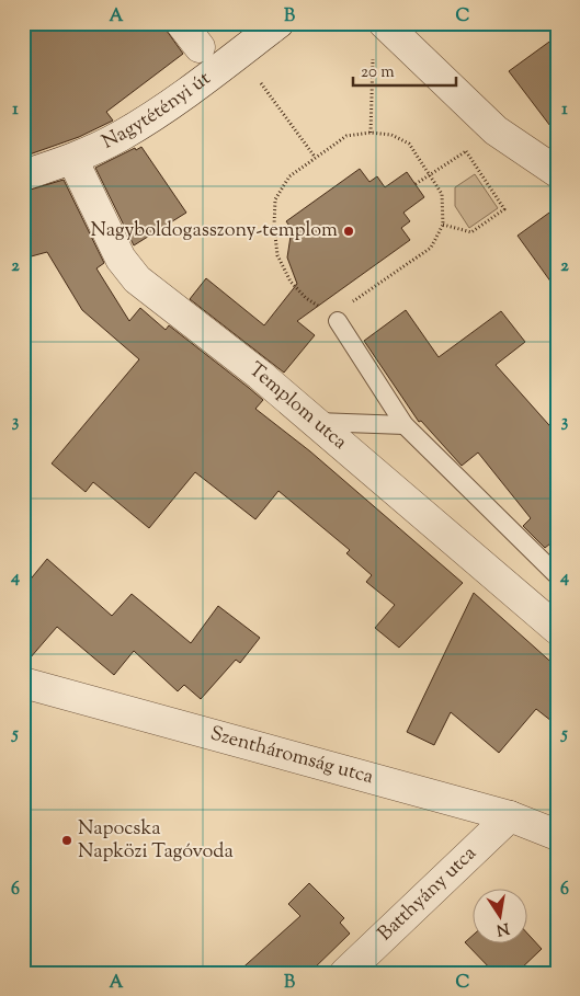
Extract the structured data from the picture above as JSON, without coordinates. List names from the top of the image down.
{
  "streets": {
    "street": [
      "Nagytétényi út",
      "Templom utca",
      "Szentháromság utca",
      "Batthyány utca"
    ]
  },
  "crossings": [
    ["Nagytétényi út", "Templom utca"],
    ["Szentháromság utca", "Batthyány utca"]
  ],
  "places": ["Nagyboldogasszony-templom", "Napocska Napközi Tagóvoda"],
  "scale_bar": "20 m",
  "north": "bottom",
  "grid": {
    "columns": ["A", "B", "C"],
    "rows": [
      "1",
      "2",
      "3",
      "4",
      "5",
      "6"
    ]
  }
}
